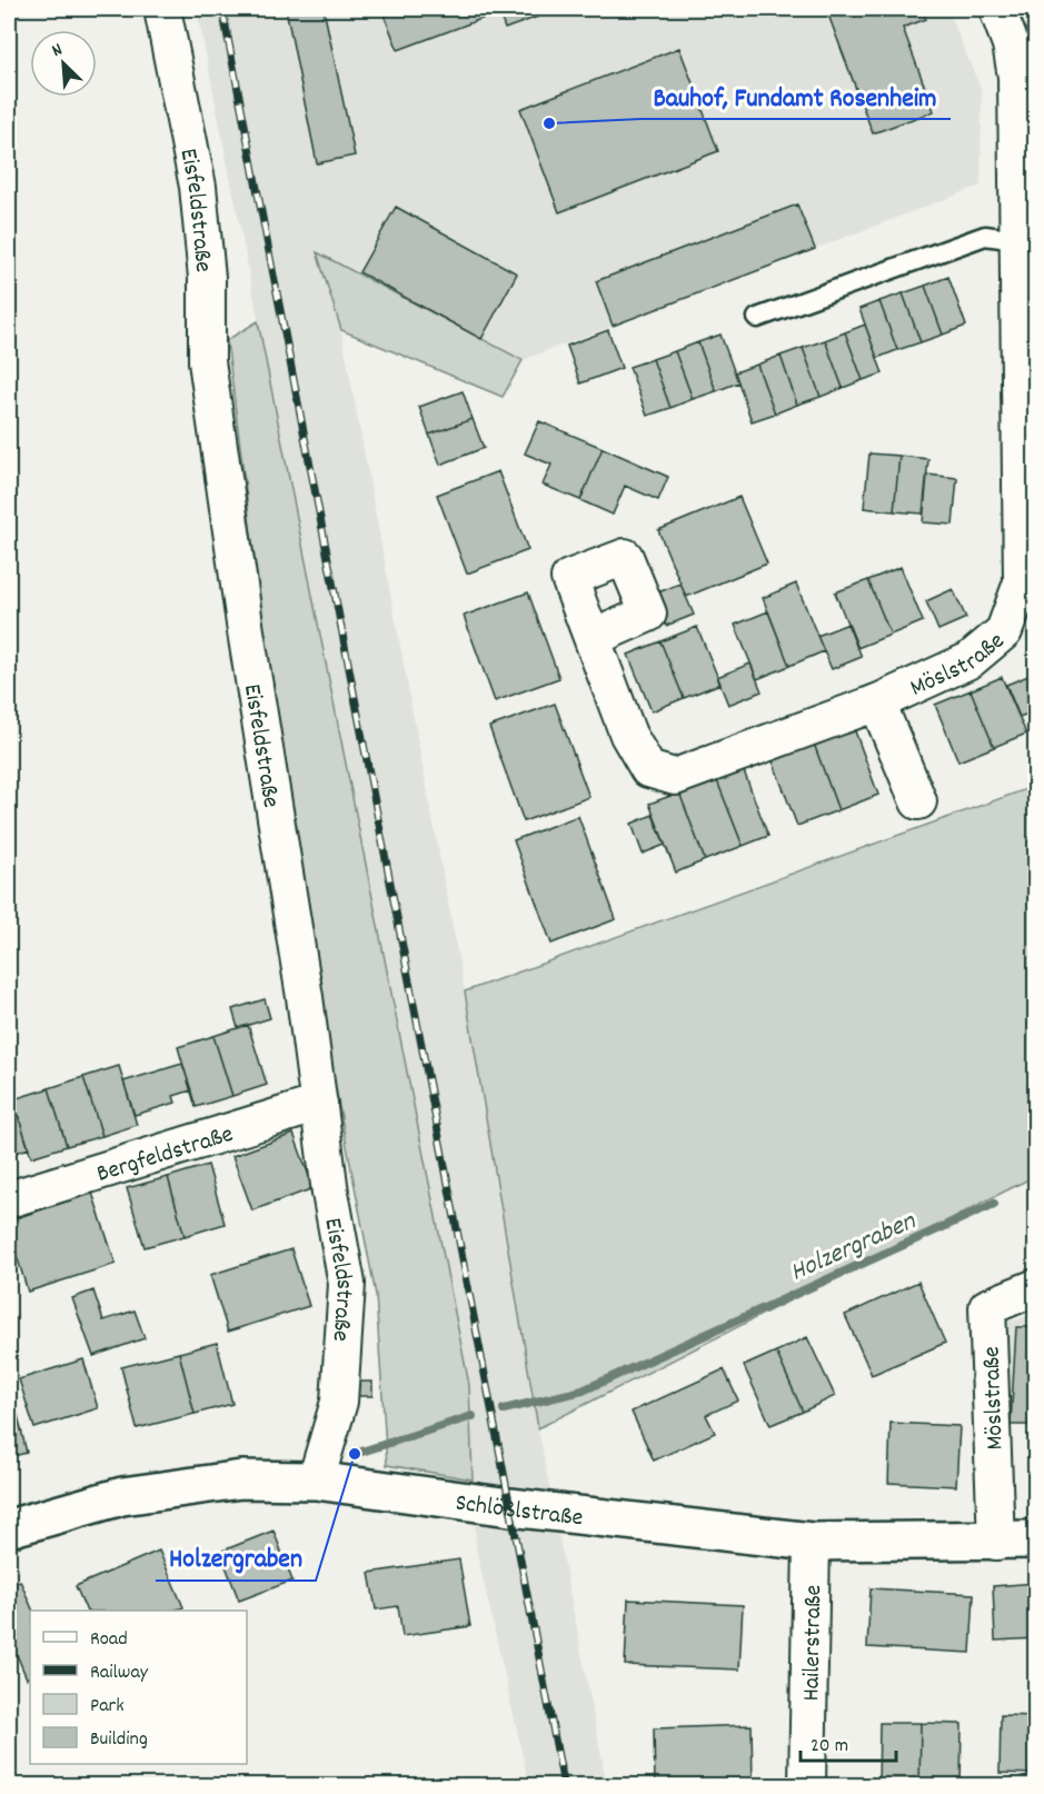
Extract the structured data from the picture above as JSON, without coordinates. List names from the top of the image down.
{
  "streets": {
    "street": [
      "Eisfeldstraße",
      "Möslstraße",
      "Bergfeldstraße",
      "Schlößlstraße",
      "Hailerstraße"
    ]
  },
  "crossings": [
    ["Eisfeldstraße", "Bergfeldstraße"],
    ["Eisfeldstraße", "Schlößlstraße"],
    ["Möslstraße", "Schlößlstraße"],
    ["Schlößlstraße", "Hailerstraße"]
  ],
  "water": ["Holzergraben"],
  "places": ["Bauhof, Fundamt Rosenheim", "Holzergraben"],
  "legend": [
    "Road",
    "Railway",
    "Park",
    "Building"
  ],
  "scale_bar": "20 m",
  "north": "top left"
}
